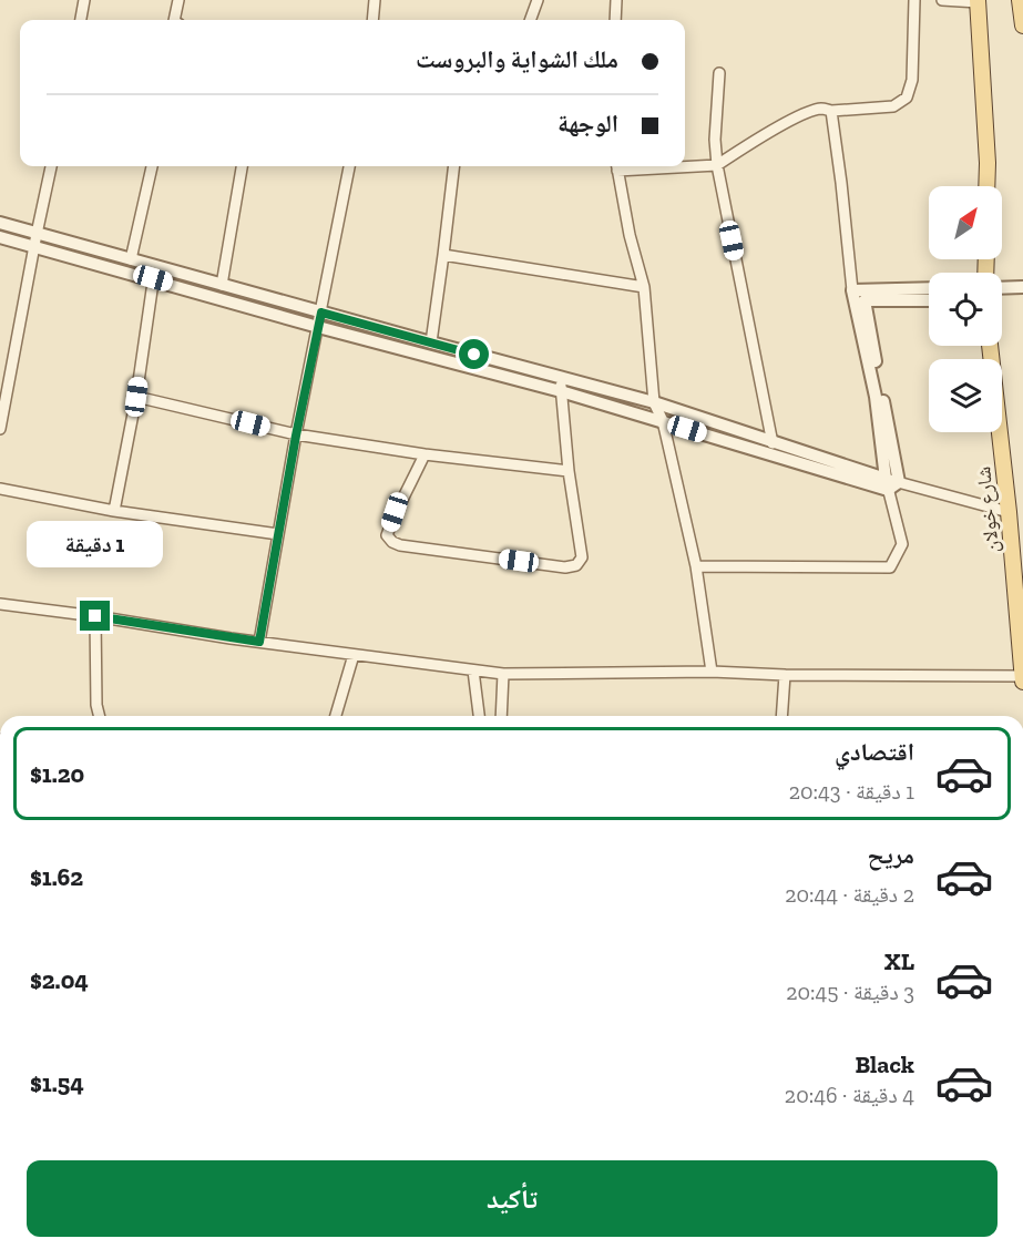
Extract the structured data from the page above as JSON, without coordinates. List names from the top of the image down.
{
  "streets": {
    "main road": ["شارع خولان"]
  },
  "north": "top right",
  "page": {
    "banner": ["ملك الشواية والبروست", "الوجهة"],
    "bubble": "1 دقيقة",
    "list": [
      {
        "name": "اقتصادي",
        "note": "1 دقيقة · 20:43",
        "value": "$1.20"
      },
      {
        "name": "مريح",
        "note": "2 دقيقة · 20:44",
        "value": "$1.62"
      },
      {
        "name": "XL",
        "note": "3 دقيقة · 20:45",
        "value": "$2.04"
      },
      {
        "name": "Black",
        "note": "4 دقيقة · 20:46",
        "value": "$1.54"
      }
    ],
    "buttons": "تأكيد"
  }
}
